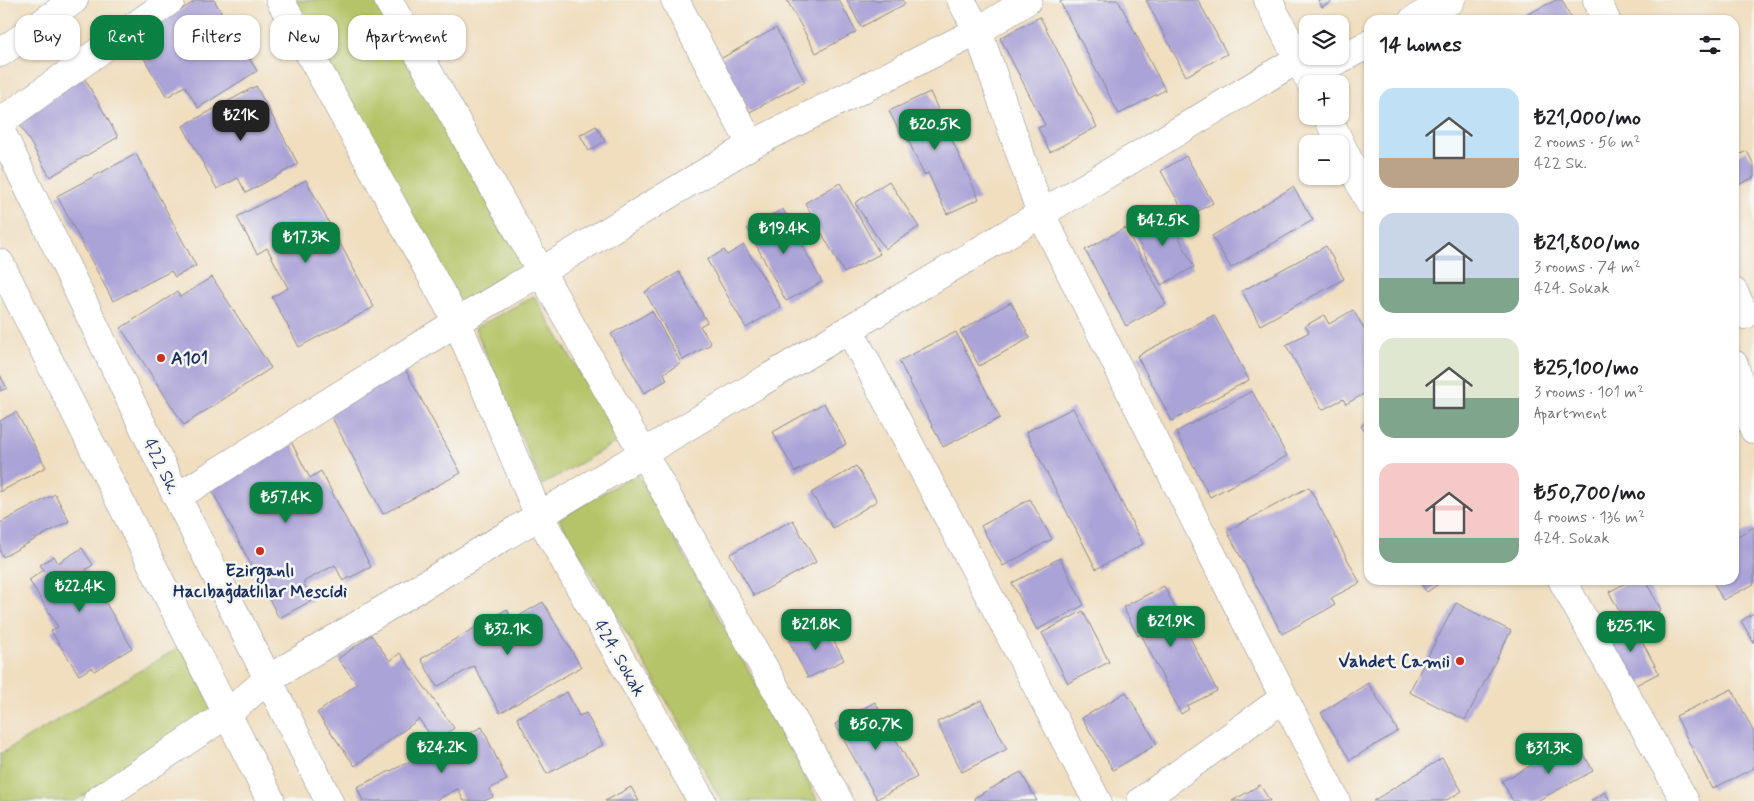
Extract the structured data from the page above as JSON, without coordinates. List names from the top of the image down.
{
  "streets": {
    "street": ["422 Sk.", "424. Sokak"]
  },
  "places": ["A101", "Ezirganlı Hacıbağdatlılar Mescidi", "Vahdet Camii"],
  "page": {
    "map_buttons": ["+", "−"],
    "chip": [
      "Buy",
      "Rent",
      "Filters",
      "New",
      "Apartment"
    ],
    "heading": "14 homes",
    "list": [
      {
        "name": "₺21,000/mo",
        "note": "2 rooms · 56 m² · 422 Sk."
      },
      {
        "name": "₺21,800/mo",
        "note": "3 rooms · 74 m² · 424. Sokak"
      },
      {
        "name": "₺25,100/mo",
        "note": "3 rooms · 101 m² · Apartment"
      },
      {
        "name": "₺50,700/mo",
        "note": "4 rooms · 136 m² · 424. Sokak"
      }
    ],
    "price": [
      "₺21K",
      "₺20.5K",
      "₺42.5K",
      "₺19.4K",
      "₺17.3K",
      "₺57.4K",
      "₺22.4K",
      "₺21.9K",
      "₺21.8K",
      "₺25.1K",
      "₺32.1K",
      "₺50.7K",
      "₺24.2K",
      "₺31.3K"
    ]
  }
}
